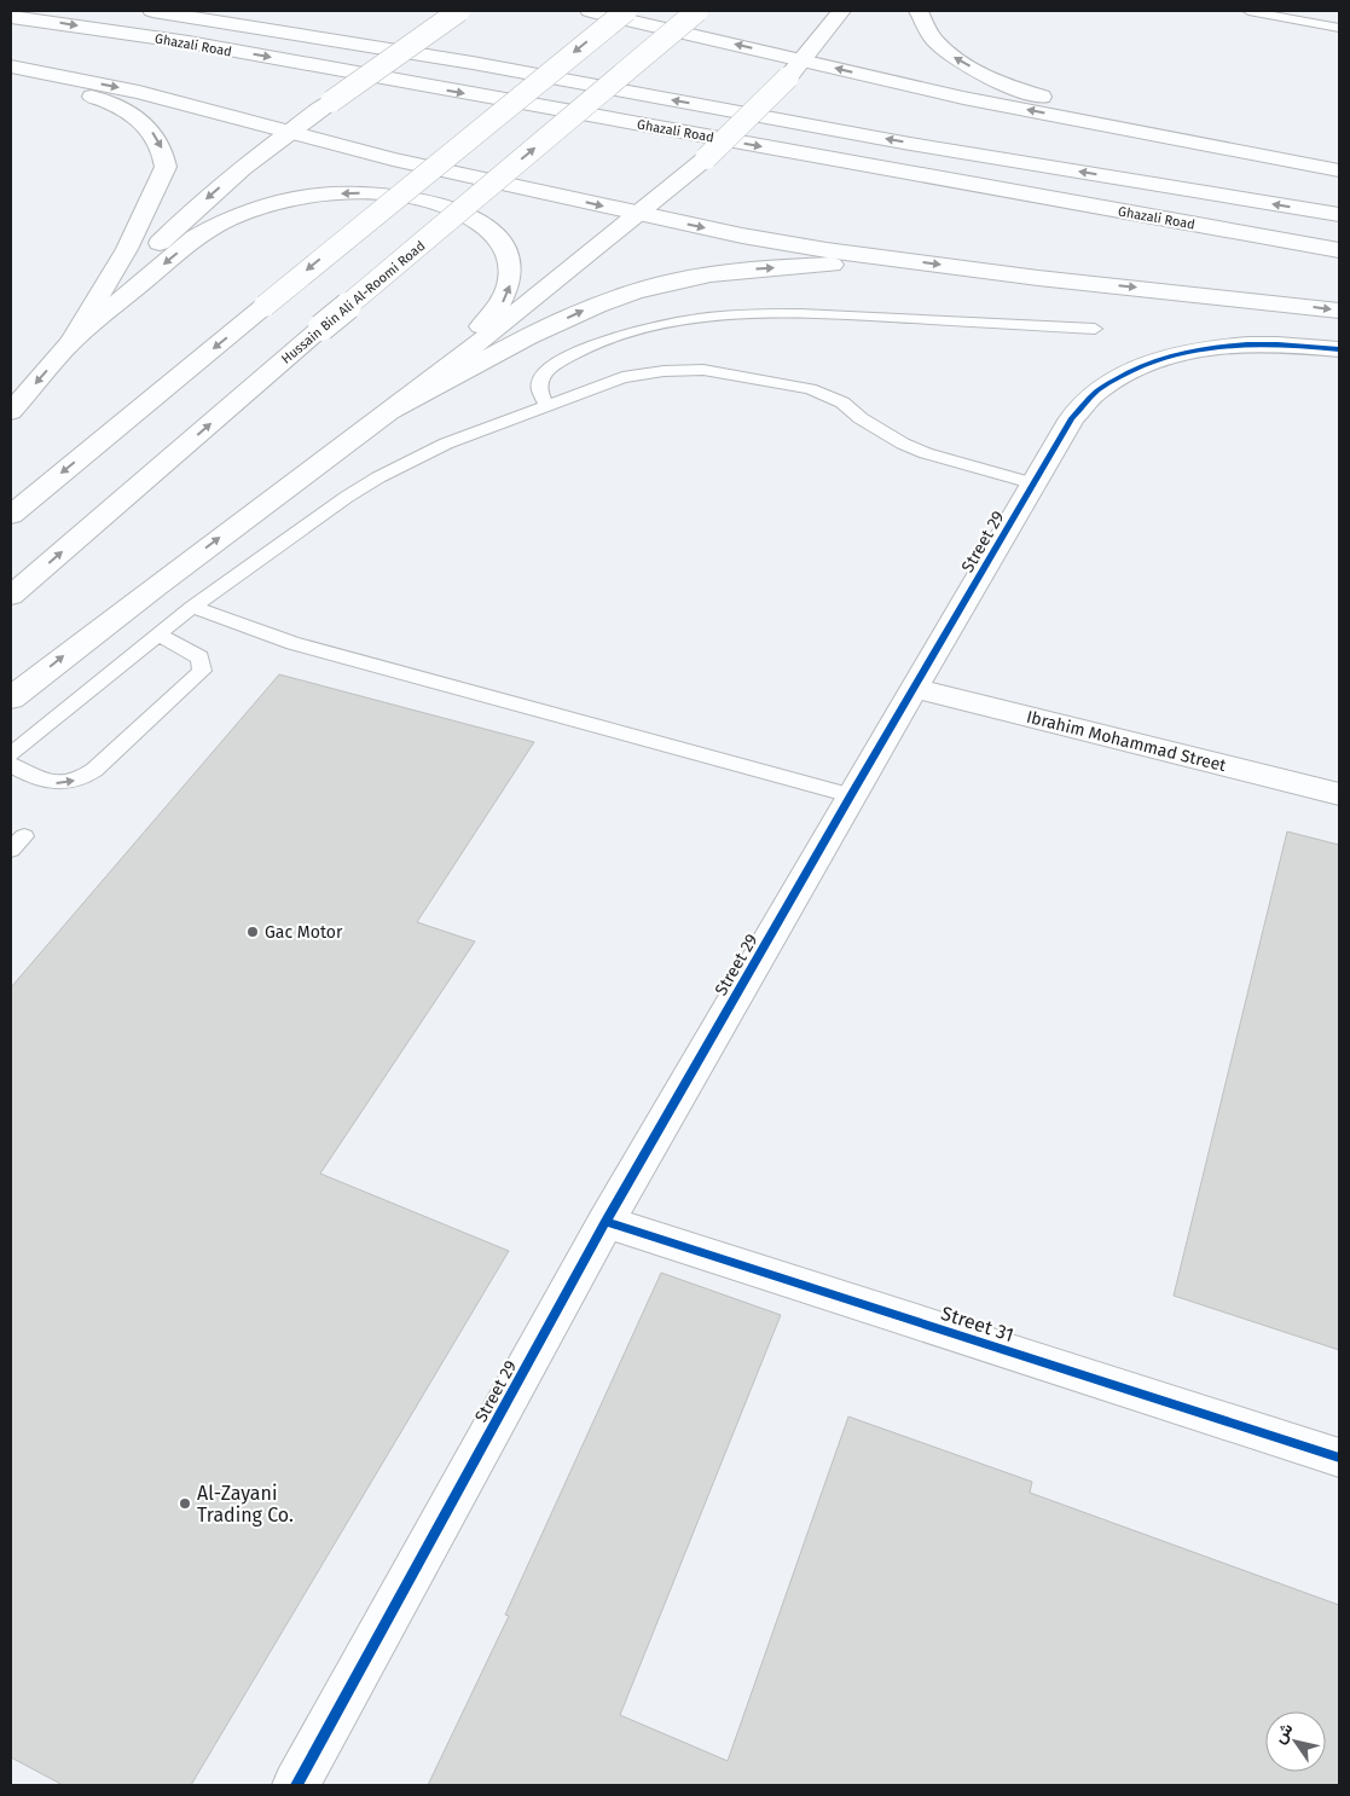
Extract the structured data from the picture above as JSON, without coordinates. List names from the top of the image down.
{
  "streets": {
    "main road": [
      "Ghazali Road",
      "Hussain Bin Ali Al-Roomi Road",
      "Street 29",
      "Ibrahim Mohammad Street",
      "Street 31"
    ]
  },
  "crossings": [
    ["Street 29", "Ibrahim Mohammad Street"],
    ["Street 29", "Street 31"]
  ],
  "places": ["Gac Motor", "Al-Zayani Trading Co."],
  "north": "top left"
}
